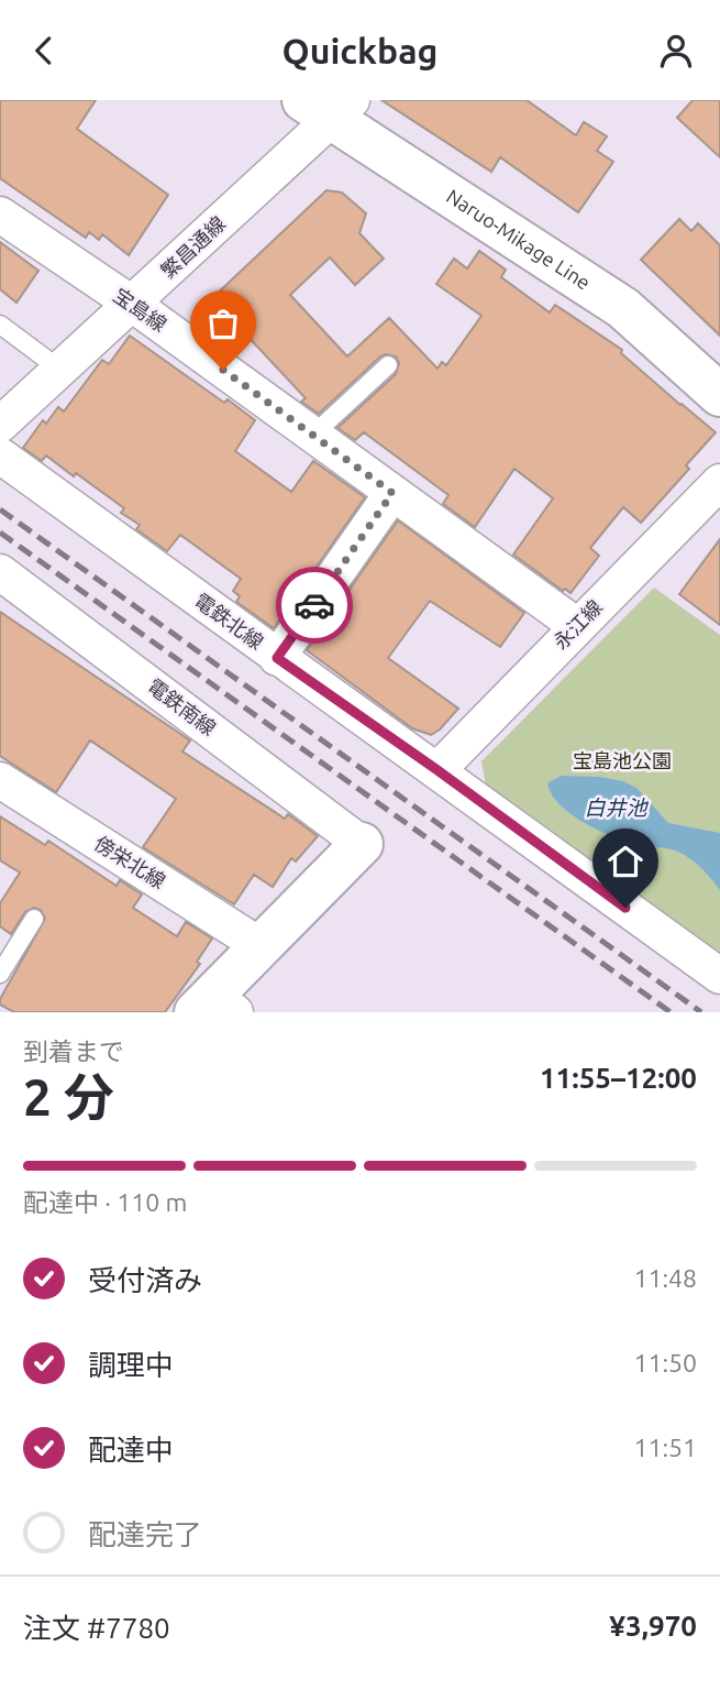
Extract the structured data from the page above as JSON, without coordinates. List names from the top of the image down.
{
  "streets": {
    "street": [
      "Naruo-Mikage Line",
      "繁昌通線",
      "宝島線",
      "電鉄北線",
      "永江線",
      "電鉄南線",
      "傍栄北線"
    ]
  },
  "crossings": [
    ["Naruo-Mikage Line", "繁昌通線"],
    ["繁昌通線", "宝島線"],
    ["宝島線", "永江線"],
    ["電鉄北線", "永江線"]
  ],
  "water": ["白井池"],
  "parks": ["宝島池公園"],
  "page": {
    "header": "Quickbag",
    "heading": ["2 分", "到着まで", "11:55–12:00"],
    "panel": ["注文 #7780", "¥3,970"],
    "bar": "配達中 · 110 m",
    "list": [
      ["受付済み", "11:48"],
      ["調理中", "11:50"],
      ["配達中", "11:51"],
      "配達完了"
    ]
  }
}
